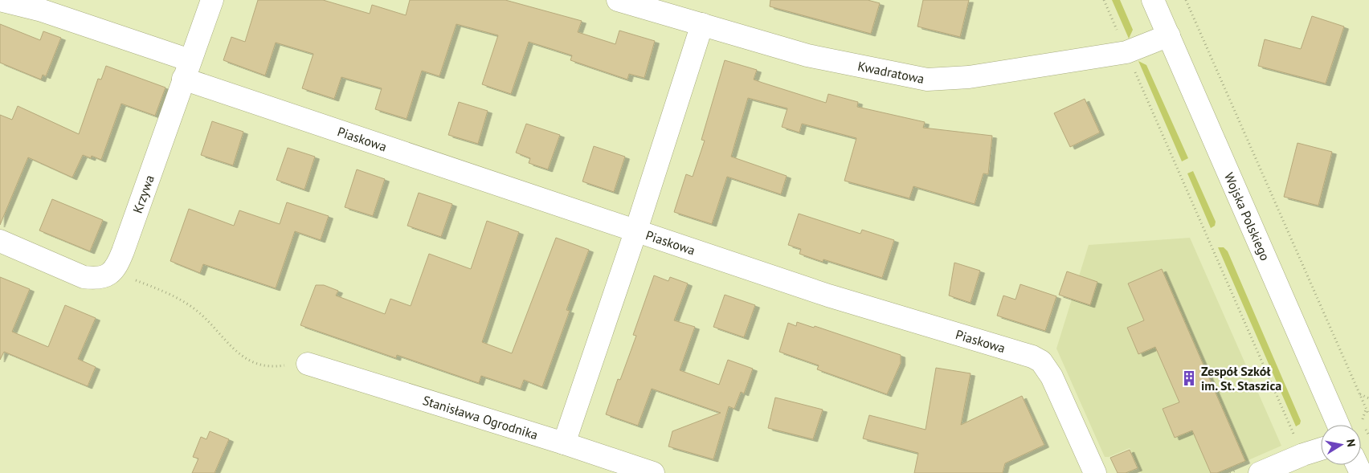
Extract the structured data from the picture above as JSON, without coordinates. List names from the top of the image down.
{
  "streets": {
    "street": [
      "Kwadratowa",
      "Piaskowa",
      "Krzywa",
      "Wojska Polskiego",
      "Stanisława Ogrodnika"
    ]
  },
  "crossings": [
    ["Kwadratowa", "Wojska Polskiego"],
    ["Piaskowa", "Krzywa"]
  ],
  "places": {
    "building": ["Zespół Szkół im. St. Staszica"]
  },
  "north": "right"
}
